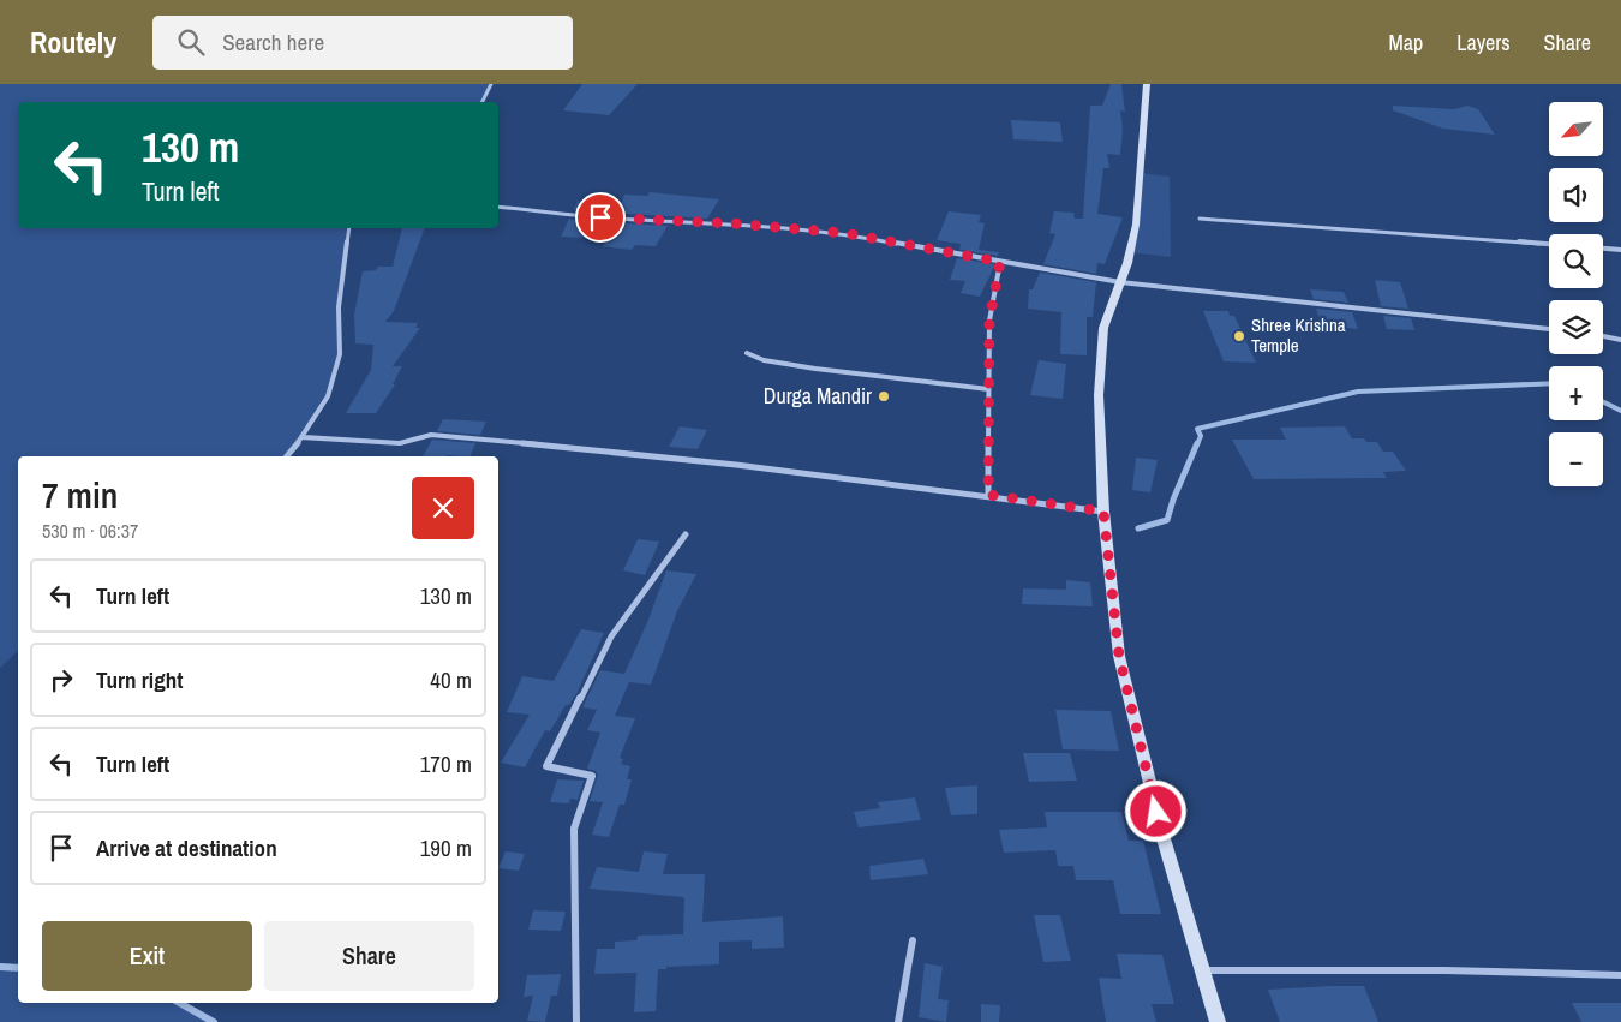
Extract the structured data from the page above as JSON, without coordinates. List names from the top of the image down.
{
  "places": ["Shree Krishna Temple", "Durga Mandir"],
  "north": "bottom left",
  "page": {
    "header": "Routely",
    "search": "Search here",
    "nav": ["Map", "Layers", "Share"],
    "map_buttons": ["+", "−"],
    "turn": ["130 m", "Turn left"],
    "heading": ["7 min", "530 m · 06:37"],
    "list": [
      {
        "name": "Turn left",
        "value": "130 m"
      },
      {
        "name": "Turn right",
        "value": "40 m"
      },
      {
        "name": "Turn left",
        "value": "170 m"
      },
      {
        "name": "Arrive at destination",
        "value": "190 m"
      }
    ],
    "buttons": ["Exit", "Share"]
  }
}
